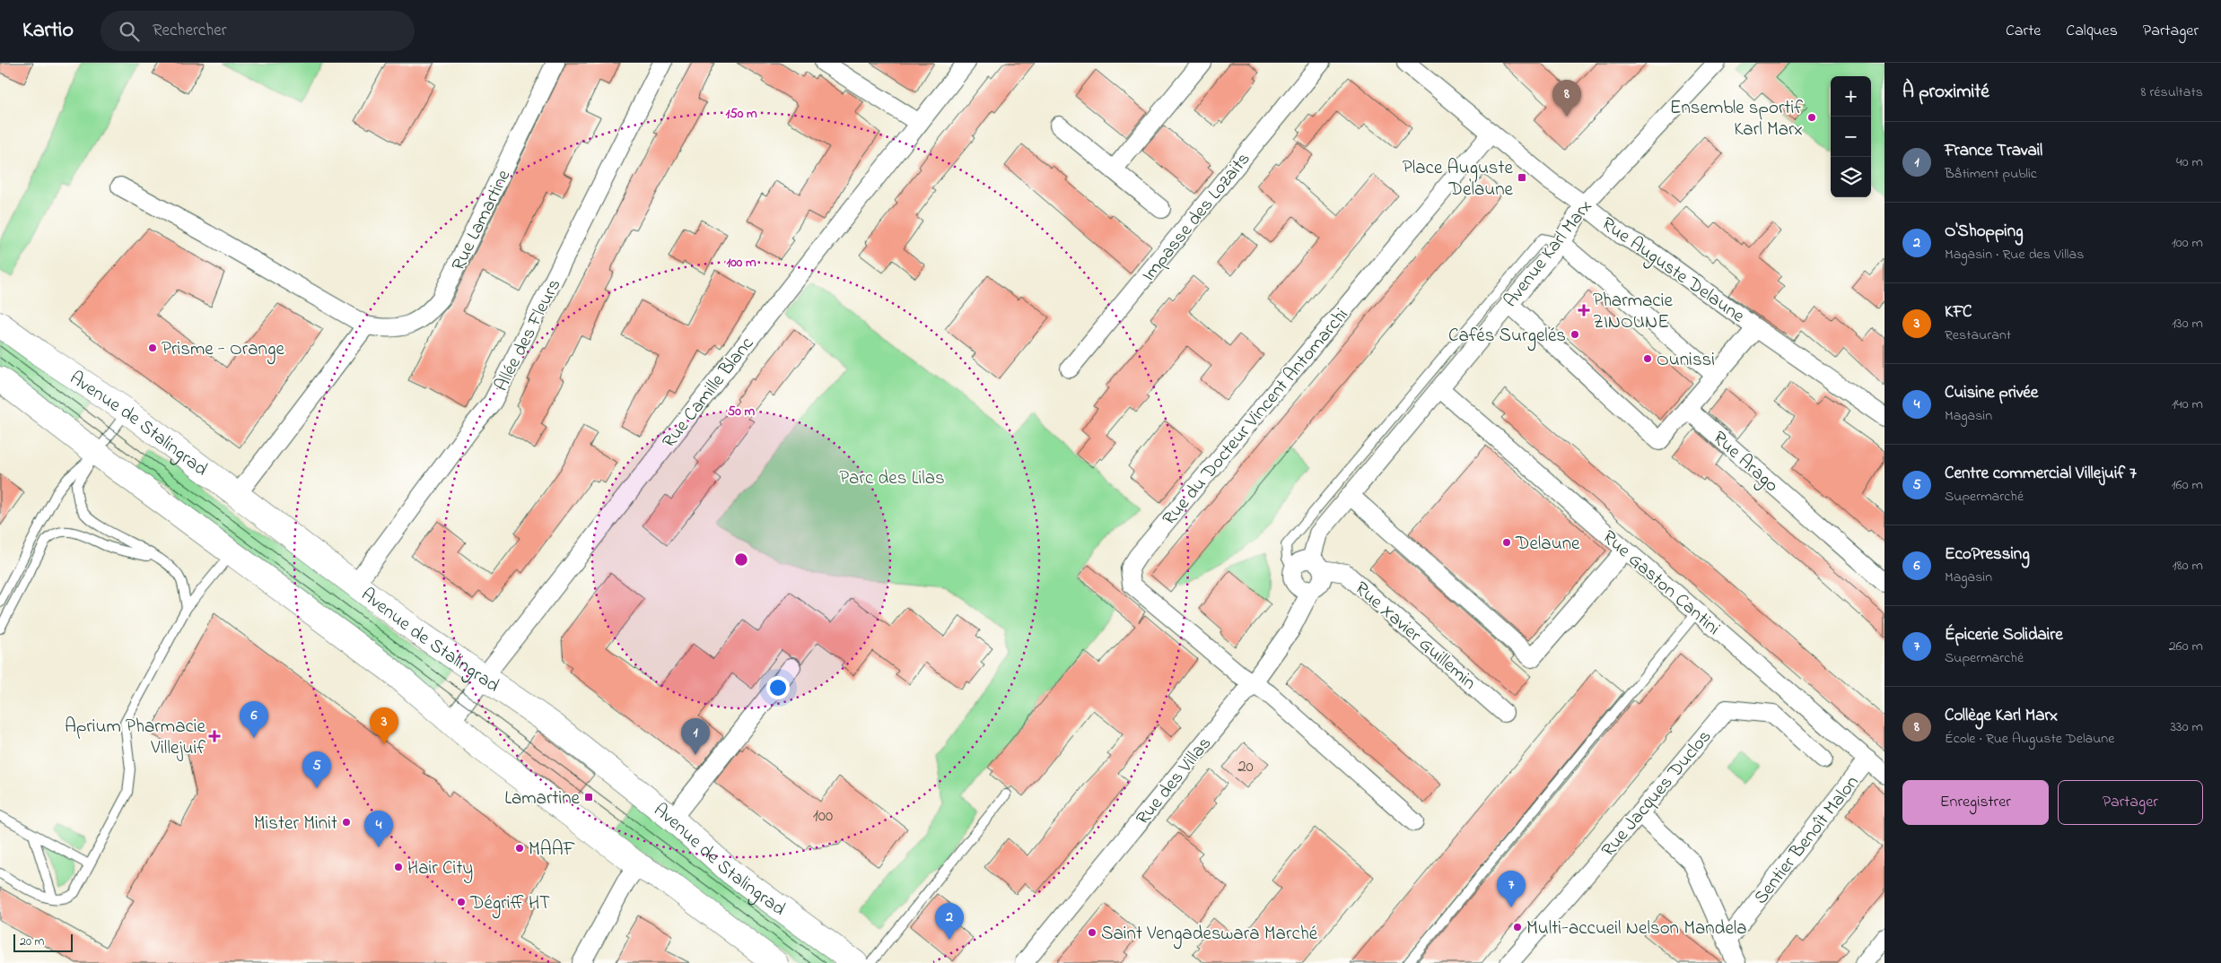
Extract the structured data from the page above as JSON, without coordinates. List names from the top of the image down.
{
  "streets": {
    "main road": ["Avenue de Stalingrad"],
    "street": [
      "Impasse des Lozaits",
      "Rue Lamartine",
      "Avenue Karl Marx",
      "Rue Auguste Delaune",
      "Allée des Fleurs",
      "Rue Camille Blanc",
      "Rue du Docteur Vincent Antomarchi",
      "Rue Arago",
      "Rue Gaston Cantini",
      "Rue Xavier Guillemin",
      "Rue des Villas",
      "Rue Jacques Duclos",
      "Sentier Benoît Malon"
    ]
  },
  "crossings": [
    ["Avenue Karl Marx", "Rue Auguste Delaune"],
    ["Avenue Karl Marx", "Rue Gaston Cantini"],
    ["Avenue Karl Marx", "Rue Xavier Guillemin"],
    ["Avenue Karl Marx", "Rue des Villas"],
    ["Rue Auguste Delaune", "Rue du Docteur Vincent Antomarchi"],
    ["Allée des Fleurs", "Avenue de Stalingrad"],
    ["Rue Camille Blanc", "Avenue de Stalingrad"],
    ["Rue du Docteur Vincent Antomarchi", "Rue des Villas"],
    ["Rue Gaston Cantini", "Sentier Benoît Malon"],
    ["Rue Xavier Guillemin", "Rue des Villas"]
  ],
  "parks": ["Parc des Lilas"],
  "places": {
    "other": [
      "Ensemble sportif Karl Marx",
      "Cafés Surgelés",
      "Prisme - Orange",
      "Ounissi",
      "Delaune",
      "Mister Minit",
      "MAAF",
      "Hair City",
      "Dégriff HT",
      "Multi-accueil Nelson Mandela",
      "Saint Vengadeswara Marché"
    ],
    "transit": ["Place Auguste Delaune", "Lamartine"],
    "health": ["Pharmacie ZINOUNE", "Aprium Pharmacie Villejuif"]
  },
  "house_numbers": ["20", "100"],
  "scale_bar": "20 m",
  "page": {
    "header": "Kartio",
    "search": "Rechercher",
    "nav": ["Carte", "Calques", "Partager"],
    "heading": ["À proximité", "8 résultats"],
    "map_buttons": ["+", "−"],
    "pins": [
      "8",
      "6",
      "3",
      "1",
      "5",
      "4",
      "7",
      "2"
    ],
    "list": [
      {
        "mark": "1",
        "name": "France Travail",
        "note": "Bâtiment public",
        "value": "40 m"
      },
      {
        "mark": "2",
        "name": "O'Shopping",
        "note": "Magasin · Rue des Villas",
        "value": "100 m"
      },
      {
        "mark": "3",
        "name": "KFC",
        "note": "Restaurant",
        "value": "130 m"
      },
      {
        "mark": "4",
        "name": "Cuisine privée",
        "note": "Magasin",
        "value": "140 m"
      },
      {
        "mark": "5",
        "name": "Centre commercial Villejuif 7",
        "note": "Supermarché",
        "value": "160 m"
      },
      {
        "mark": "6",
        "name": "EcoPressing",
        "note": "Magasin",
        "value": "180 m"
      },
      {
        "mark": "7",
        "name": "Épicerie Solidaire",
        "note": "Supermarché",
        "value": "260 m"
      },
      {
        "mark": "8",
        "name": "Collège Karl Marx",
        "note": "École · Rue Auguste Delaune",
        "value": "330 m"
      }
    ],
    "buttons": ["Enregistrer", "Partager"],
    "scale": "20 m"
  },
  "rings": ["150 m", "100 m", "50 m"]
}
